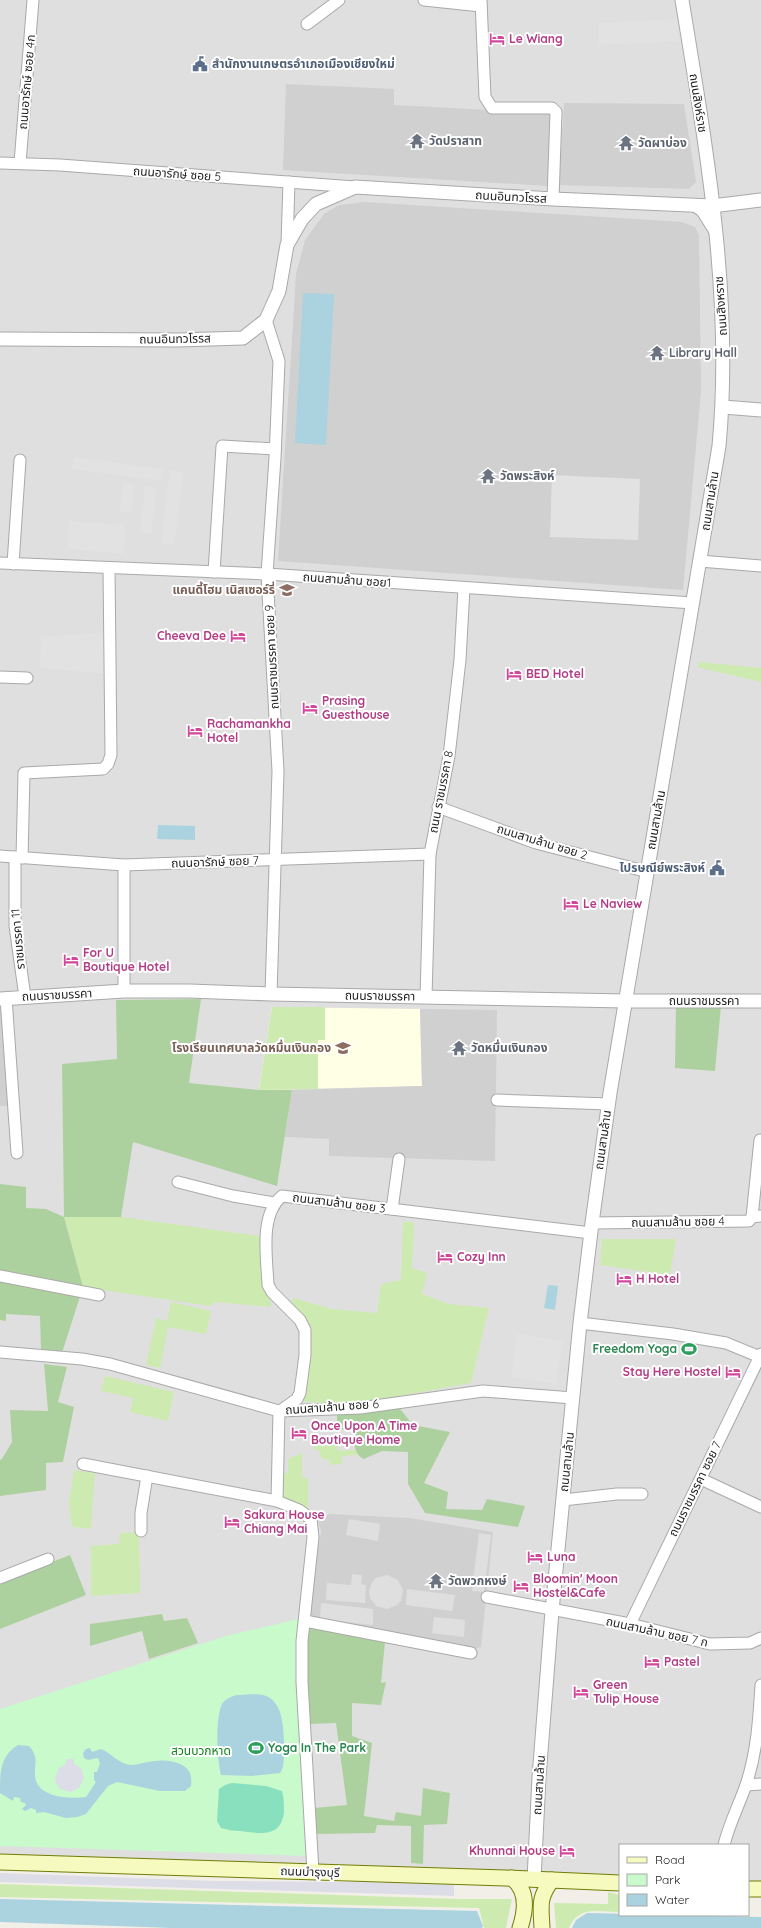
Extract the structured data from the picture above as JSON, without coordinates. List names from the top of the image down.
{
  "streets": {
    "main road": ["ถนนบำรุงบุรี"],
    "street": [
      "ถนนอารักษ์ ซอย 4ก",
      "ถนนสิงห์ราช",
      "ถนนอารักษ์ ซอย 5",
      "ถนนอินทวโรรส",
      "ถนนสิงหราช",
      "ถนนสามล้าน",
      "ถนนสามล้าน ซอย1",
      "ถนนราชมรรคา ซอย 9",
      "ถนน ราชมรรคา 8",
      "ถนนสามล้าน ซอย 2",
      "ถนนอารักษ์ ซอย 7",
      "ราชมรรคา 11",
      "ถนนราชมรรคา",
      "ถนนสามล้าน ซอย 3",
      "ถนนสามล้าน ซอย 4",
      "ถนนสามล้าน ซอย 6",
      "ถนนราชมรรคา ซอย 7",
      "ถนนสามล้าน ซอย 7 ก"
    ]
  },
  "crossings": [
    ["ถนนอารักษ์ ซอย 4ก", "ถนนอารักษ์ ซอย 5"],
    ["ถนนสิงห์ราช", "ถนนอินทวโรรส"],
    ["ถนนสิงห์ราช", "ถนนสิงหราช"],
    ["ถนนอารักษ์ ซอย 5", "ถนนอินทวโรรส"],
    ["ถนนอินทวโรรส", "ถนนสิงหราช"],
    ["ถนนอินทวโรรส", "ถนนราชมรรคา ซอย 9"],
    ["ถนนสิงหราช", "ถนนสามล้าน"],
    ["ถนนสามล้าน", "ถนนสามล้าน ซอย1"],
    ["ถนนสามล้าน", "ถนนสามล้าน ซอย 2"],
    ["ถนนสามล้าน", "ถนนราชมรรคา"],
    ["ถนนสามล้าน", "ถนนสามล้าน ซอย 3"],
    ["ถนนสามล้าน", "ถนนสามล้าน ซอย 4"],
    ["ถนนสามล้าน", "ถนนสามล้าน ซอย 6"],
    ["ถนนสามล้าน", "ถนนสามล้าน ซอย 7 ก"],
    ["ถนนสามล้าน", "ถนนบำรุงบุรี"],
    ["ถนนสามล้าน ซอย1", "ถนนราชมรรคา ซอย 9"],
    ["ถนนสามล้าน ซอย1", "ถนน ราชมรรคา 8"],
    ["ถนนสามล้าน ซอย1", "ราชมรรคา 11"],
    ["ถนนราชมรรคา ซอย 9", "ถนนอารักษ์ ซอย 7"],
    ["ถนนราชมรรคา ซอย 9", "ถนนราชมรรคา"],
    ["ถนน ราชมรรคา 8", "ถนนสามล้าน ซอย 2"],
    ["ถนน ราชมรรคา 8", "ถนนอารักษ์ ซอย 7"],
    ["ถนน ราชมรรคา 8", "ถนนราชมรรคา"],
    ["ถนนอารักษ์ ซอย 7", "ราชมรรคา 11"],
    ["ราชมรรคา 11", "ถนนราชมรรคา"],
    ["ถนนสามล้าน ซอย 3", "ถนนสามล้าน ซอย 4"],
    ["ถนนสามล้าน ซอย 3", "ถนนสามล้าน ซอย 6"],
    ["ถนนราชมรรคา ซอย 7", "ถนนสามล้าน ซอย 7 ก"]
  ],
  "parks": ["สวนบวกหาด"],
  "places": {
    "hotel": [
      "Le Wiang",
      "Cheeva Dee",
      "BED Hotel",
      "Prasing Guesthouse",
      "Rachamankha Hotel",
      "Le Naview",
      "For U Boutique Hotel",
      "Cozy Inn",
      "H Hotel",
      "Stay Here Hostel",
      "Once Upon A Time Boutique Home",
      "Sakura House Chiang Mai",
      "Luna",
      "Bloomin' Moon Hostel&Cafe",
      "Pastel",
      "Green Tulip House",
      "Khunnai House"
    ],
    "public building": ["สำนักงานเกษตรอำเภอเมืองเชียงใหม่", "ไปรษณีย์พระสิงห์"],
    "temple": [
      "วัดปราสาท",
      "วัดผาบ่อง",
      "Library Hall",
      "วัดพระสิงห์",
      "วัดหมื่นเงินกอง",
      "วัดพวกหงษ์"
    ],
    "school or university": ["แคนดี้โฮม เนิสเซอร์รี่", "โรงเรียนเทศบาลวัดหมื่นเงินกอง"],
    "sports": ["Freedom Yoga", "Yoga In The Park"]
  },
  "legend": ["Road", "Park", "Water"]
}
